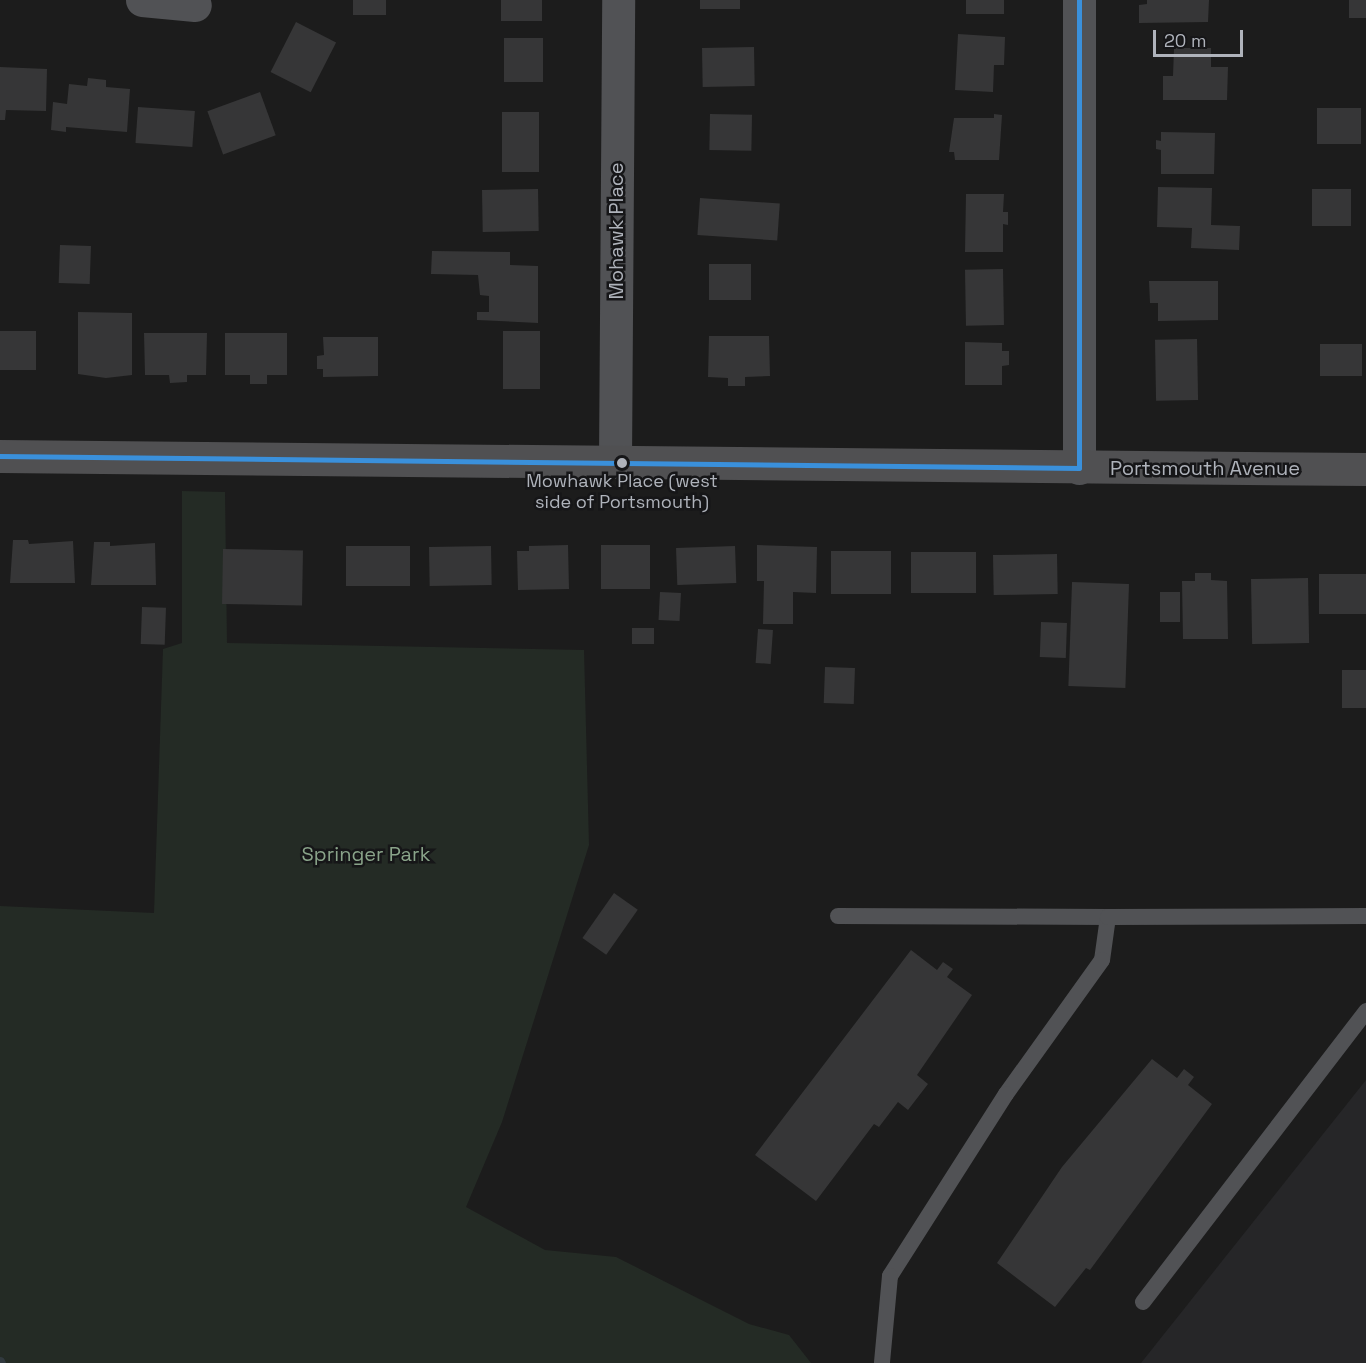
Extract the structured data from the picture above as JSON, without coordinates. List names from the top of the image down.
{
  "streets": {
    "main road": ["Portsmouth Avenue"],
    "street": ["Mohawk Place"]
  },
  "crossings": [
    ["Mohawk Place", "Portsmouth Avenue"]
  ],
  "parks": ["Springer Park"],
  "places": ["Mowhawk Place (west side of Portsmouth)"],
  "scale_bar": "20 m"
}
